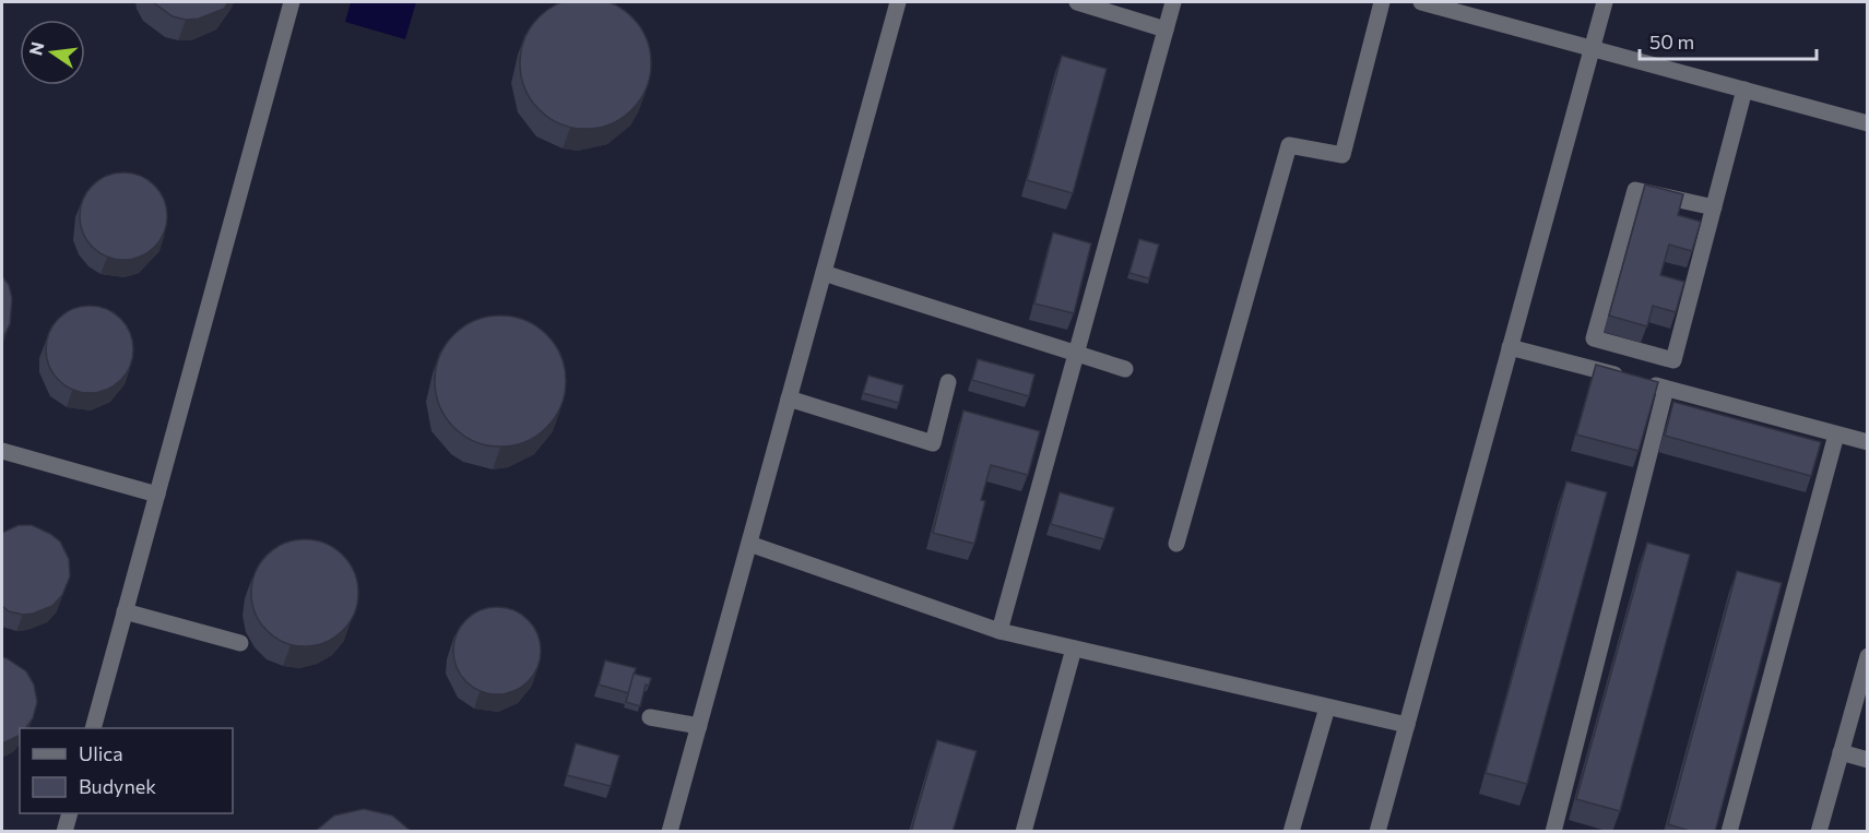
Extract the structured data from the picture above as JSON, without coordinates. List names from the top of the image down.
{
  "legend": ["Ulica", "Budynek"],
  "scale_bar": "50 m",
  "north": "left"
}
